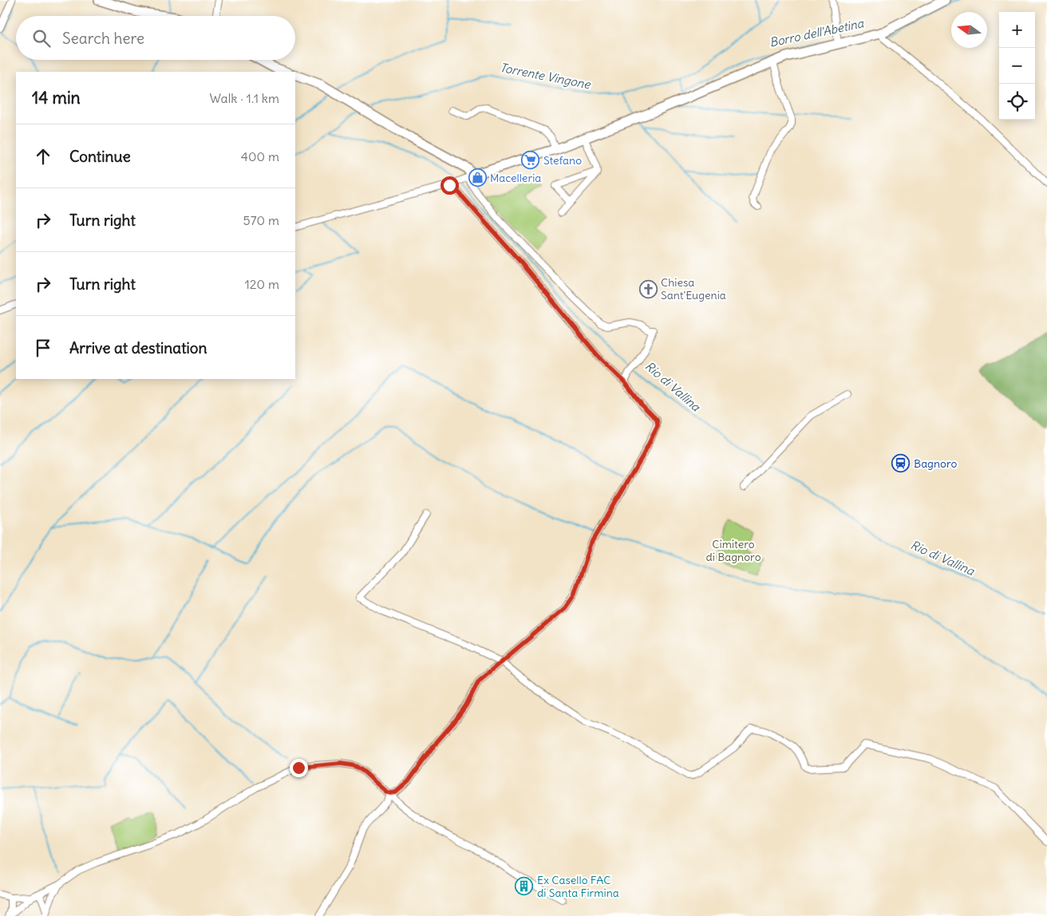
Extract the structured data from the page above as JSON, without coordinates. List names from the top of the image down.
{
  "water": ["Borro dell'Abetina", "Torrente Vingone", "Rio di Vallina"],
  "parks": ["Cimitero di Bagnoro"],
  "places": {
    "supermarket": ["Stefano"],
    "shop": ["Macelleria"],
    "church": ["Chiesa Sant'Eugenia"],
    "station": ["Bagnoro"],
    "building": ["Ex Casello FAC di Santa Firmina"]
  },
  "north": "left",
  "page": {
    "map_buttons": ["+", "−"],
    "search": "Search here",
    "heading": ["14 min", "Walk · 1.1 km"],
    "list": [
      ["Continue", "400 m"],
      ["Turn right", "570 m"],
      ["Turn right", "120 m"],
      "Arrive at destination"
    ]
  }
}
